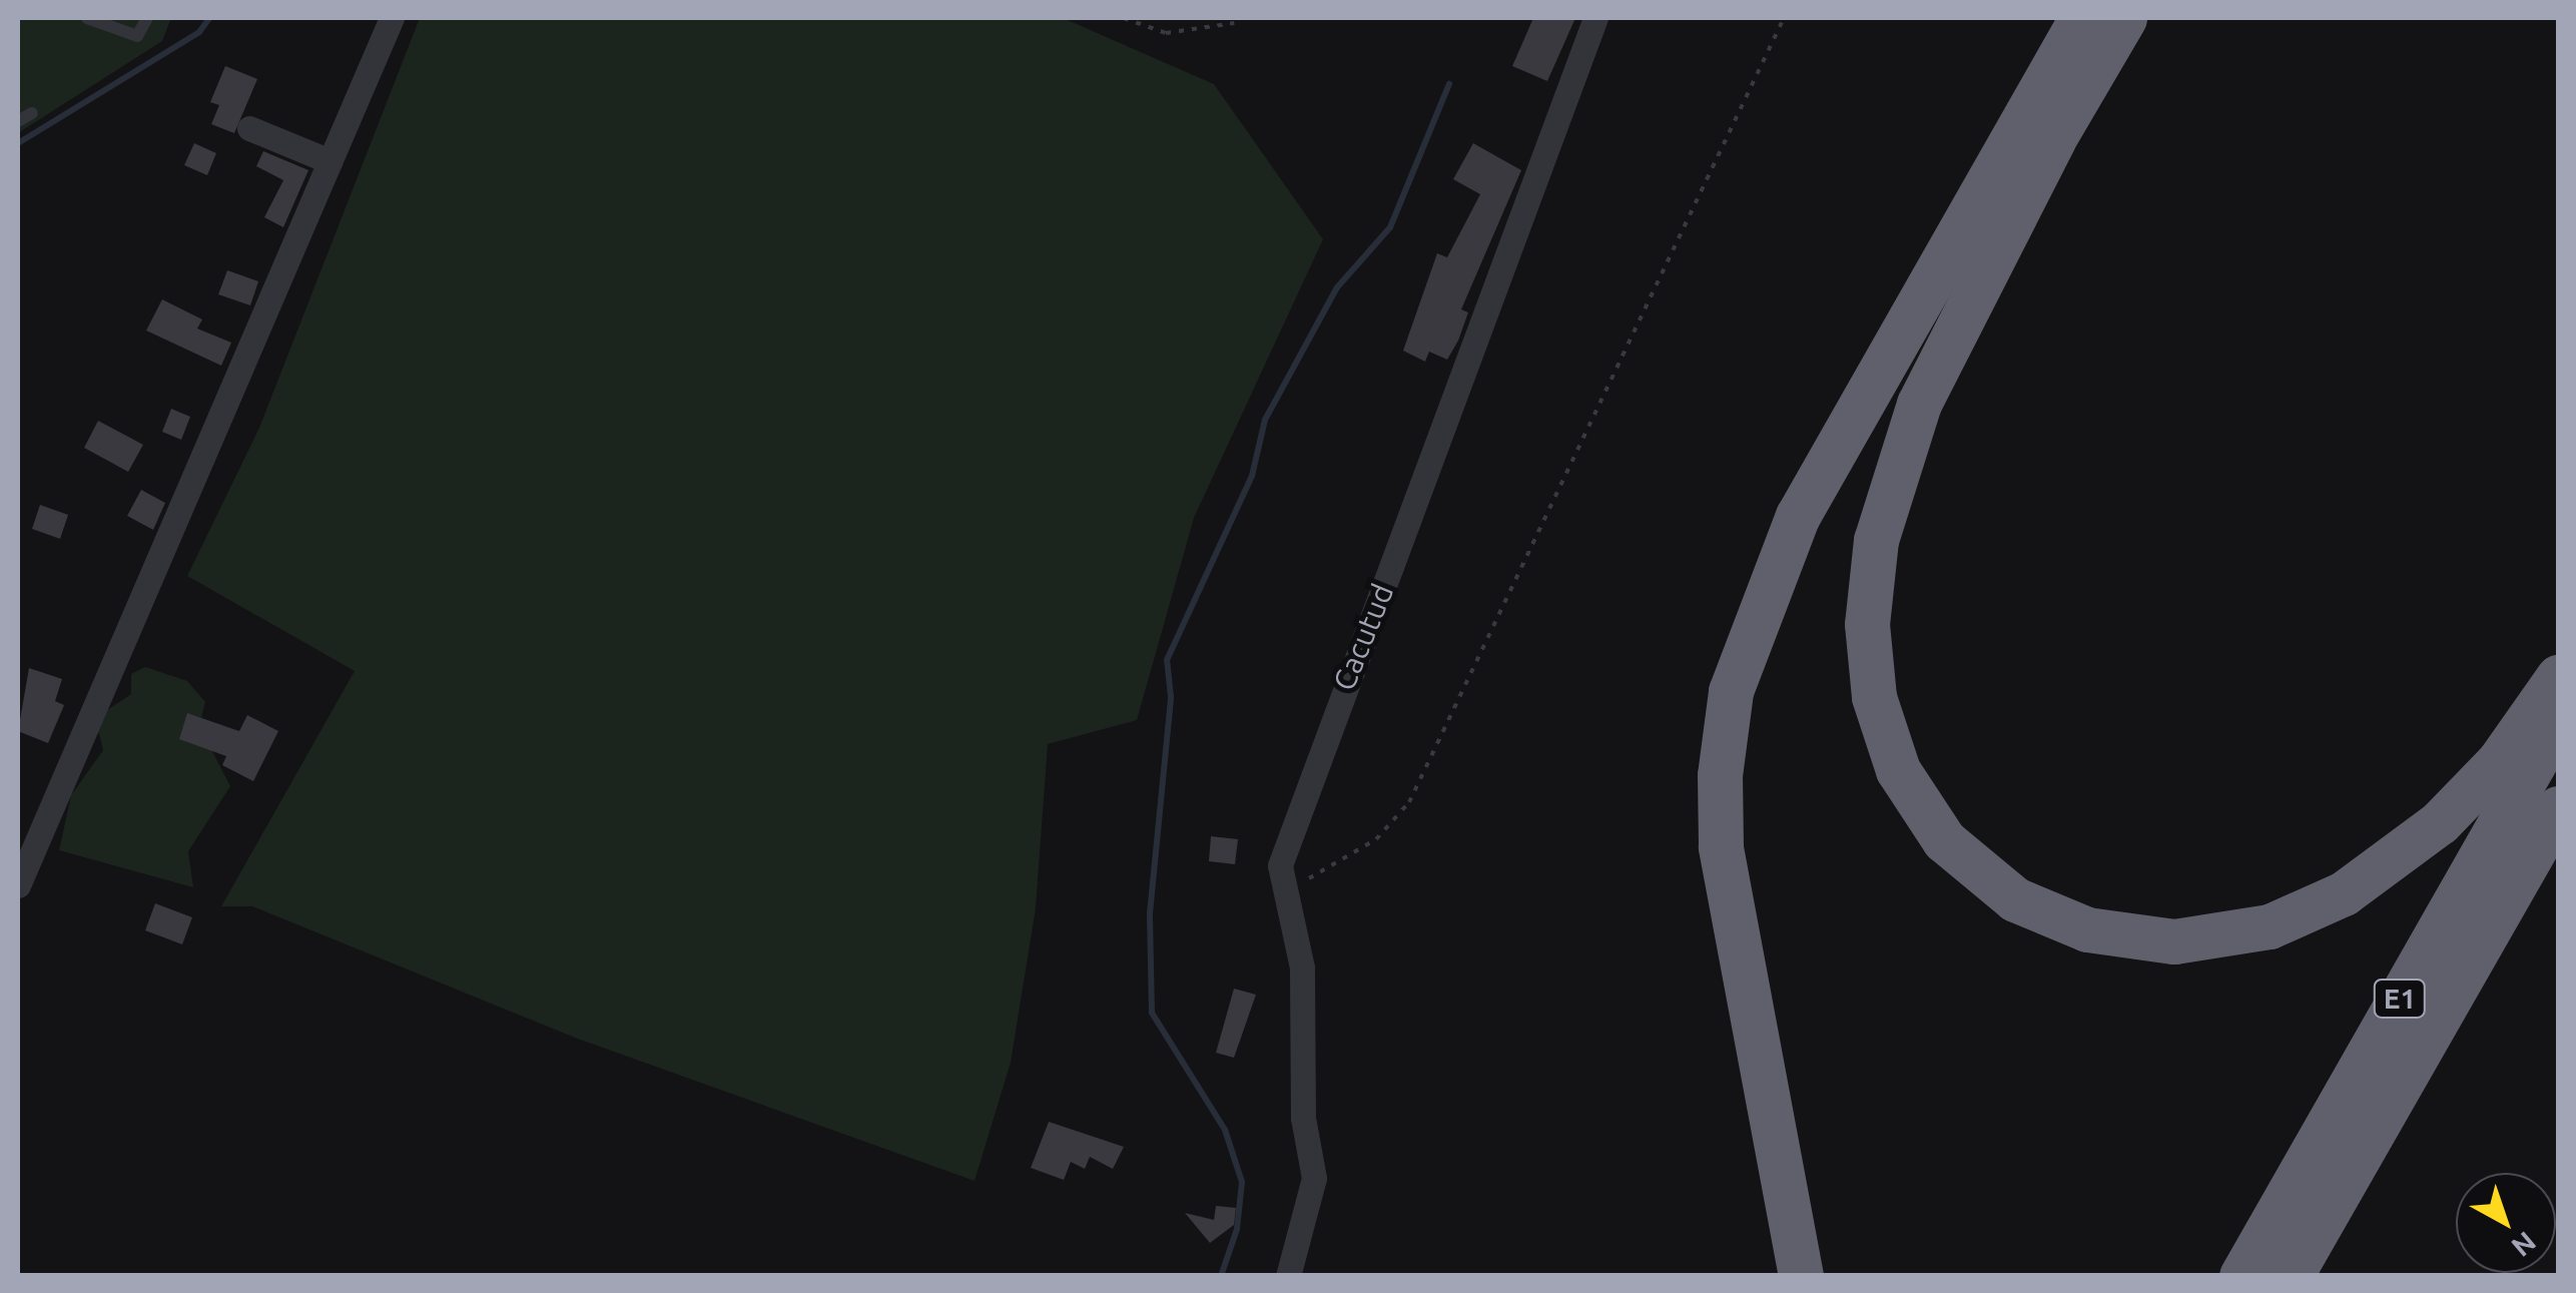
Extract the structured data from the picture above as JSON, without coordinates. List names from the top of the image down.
{
  "streets": {
    "highway": ["E1"],
    "street": ["Cacutud"]
  },
  "north": "bottom right"
}
